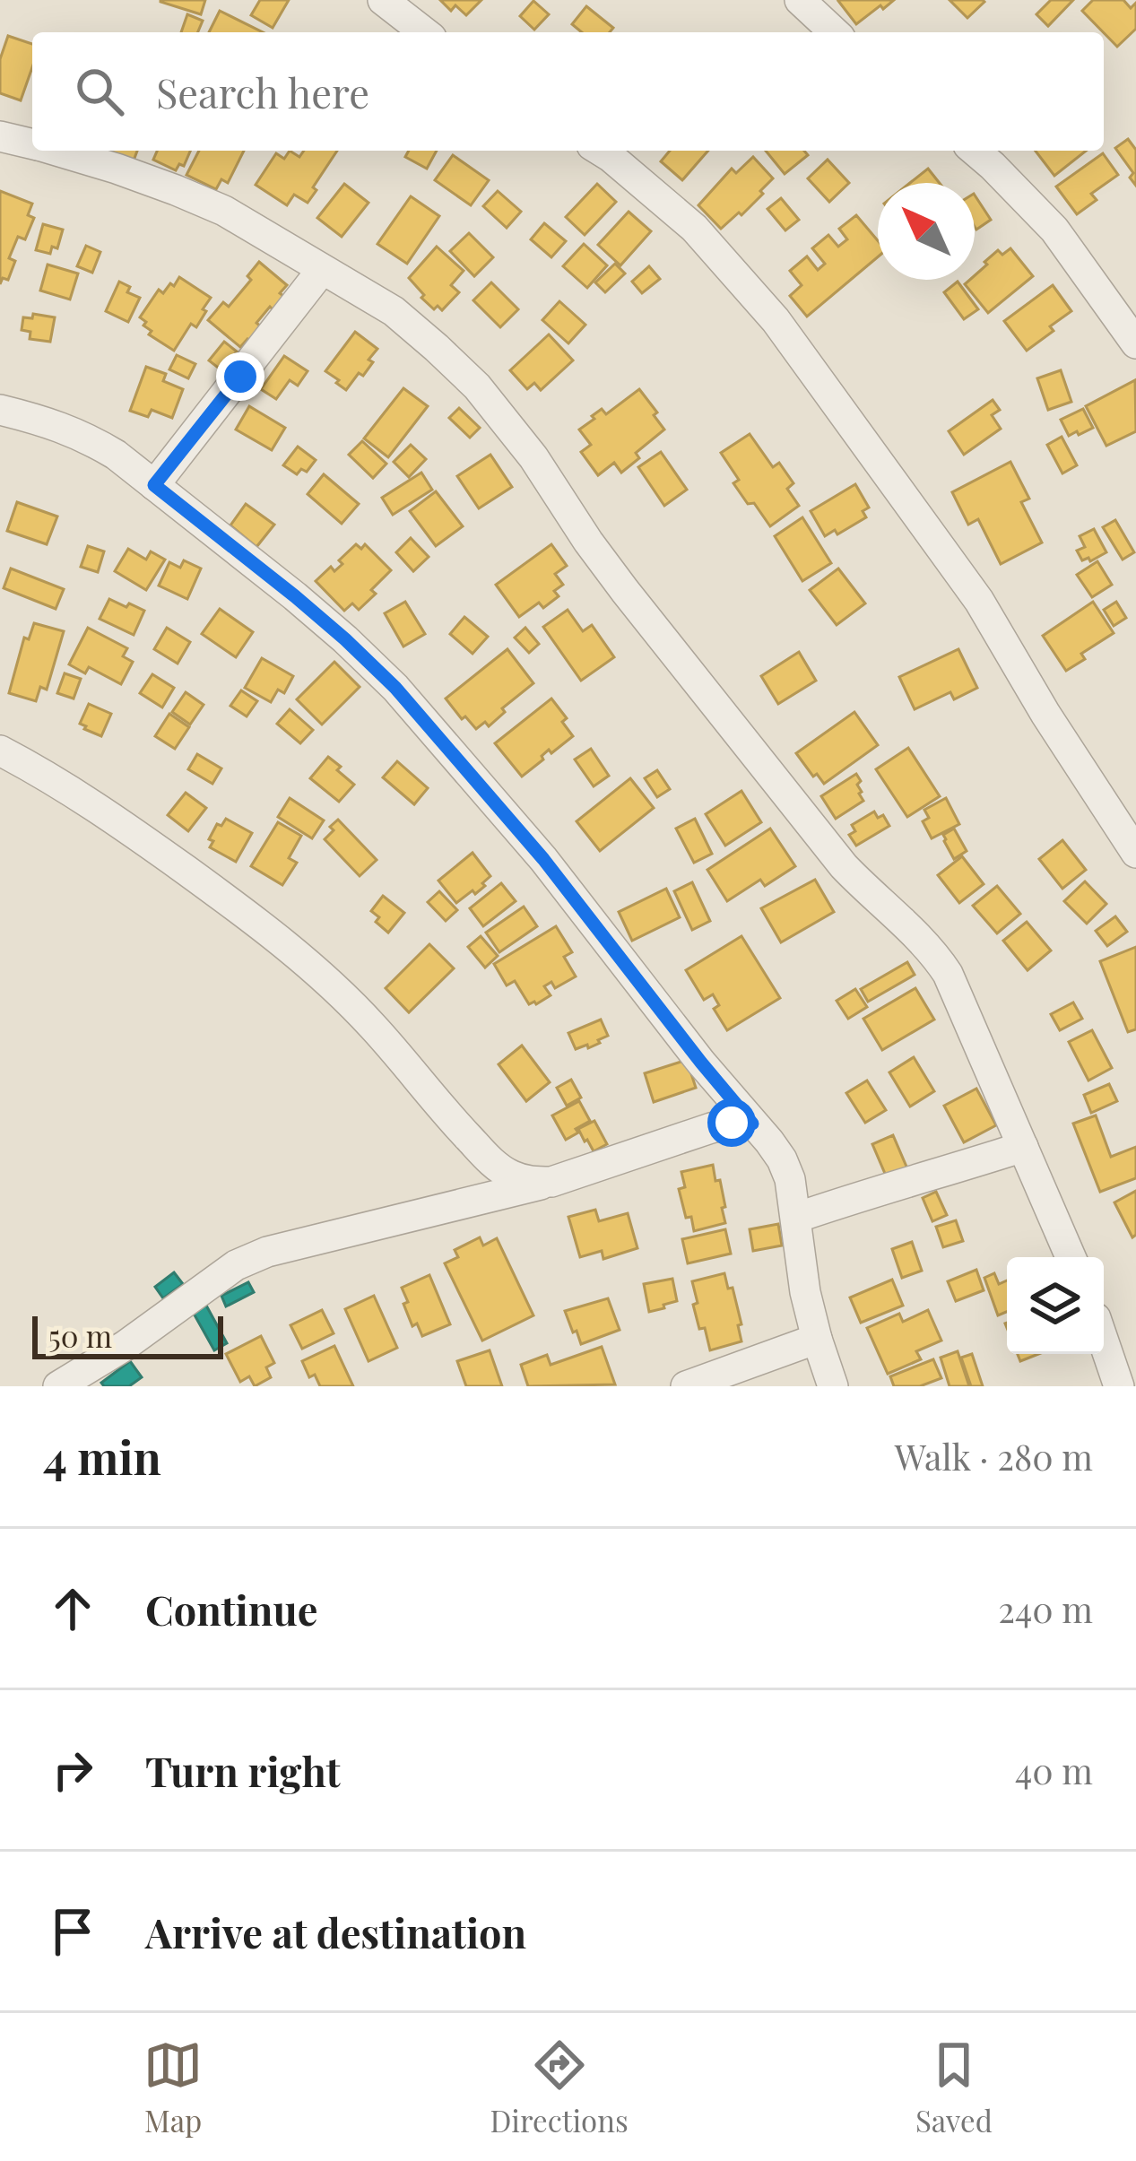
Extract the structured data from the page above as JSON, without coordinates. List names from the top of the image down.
{
  "scale_bar": "50 m",
  "north": "top left",
  "page": {
    "search": "Search here",
    "scale": "50 m",
    "heading": ["4 min", "Walk · 280 m"],
    "list": [
      ["Continue", "240 m"],
      ["Turn right", "40 m"],
      "Arrive at destination"
    ],
    "nav": ["Map", "Directions", "Saved"]
  }
}
